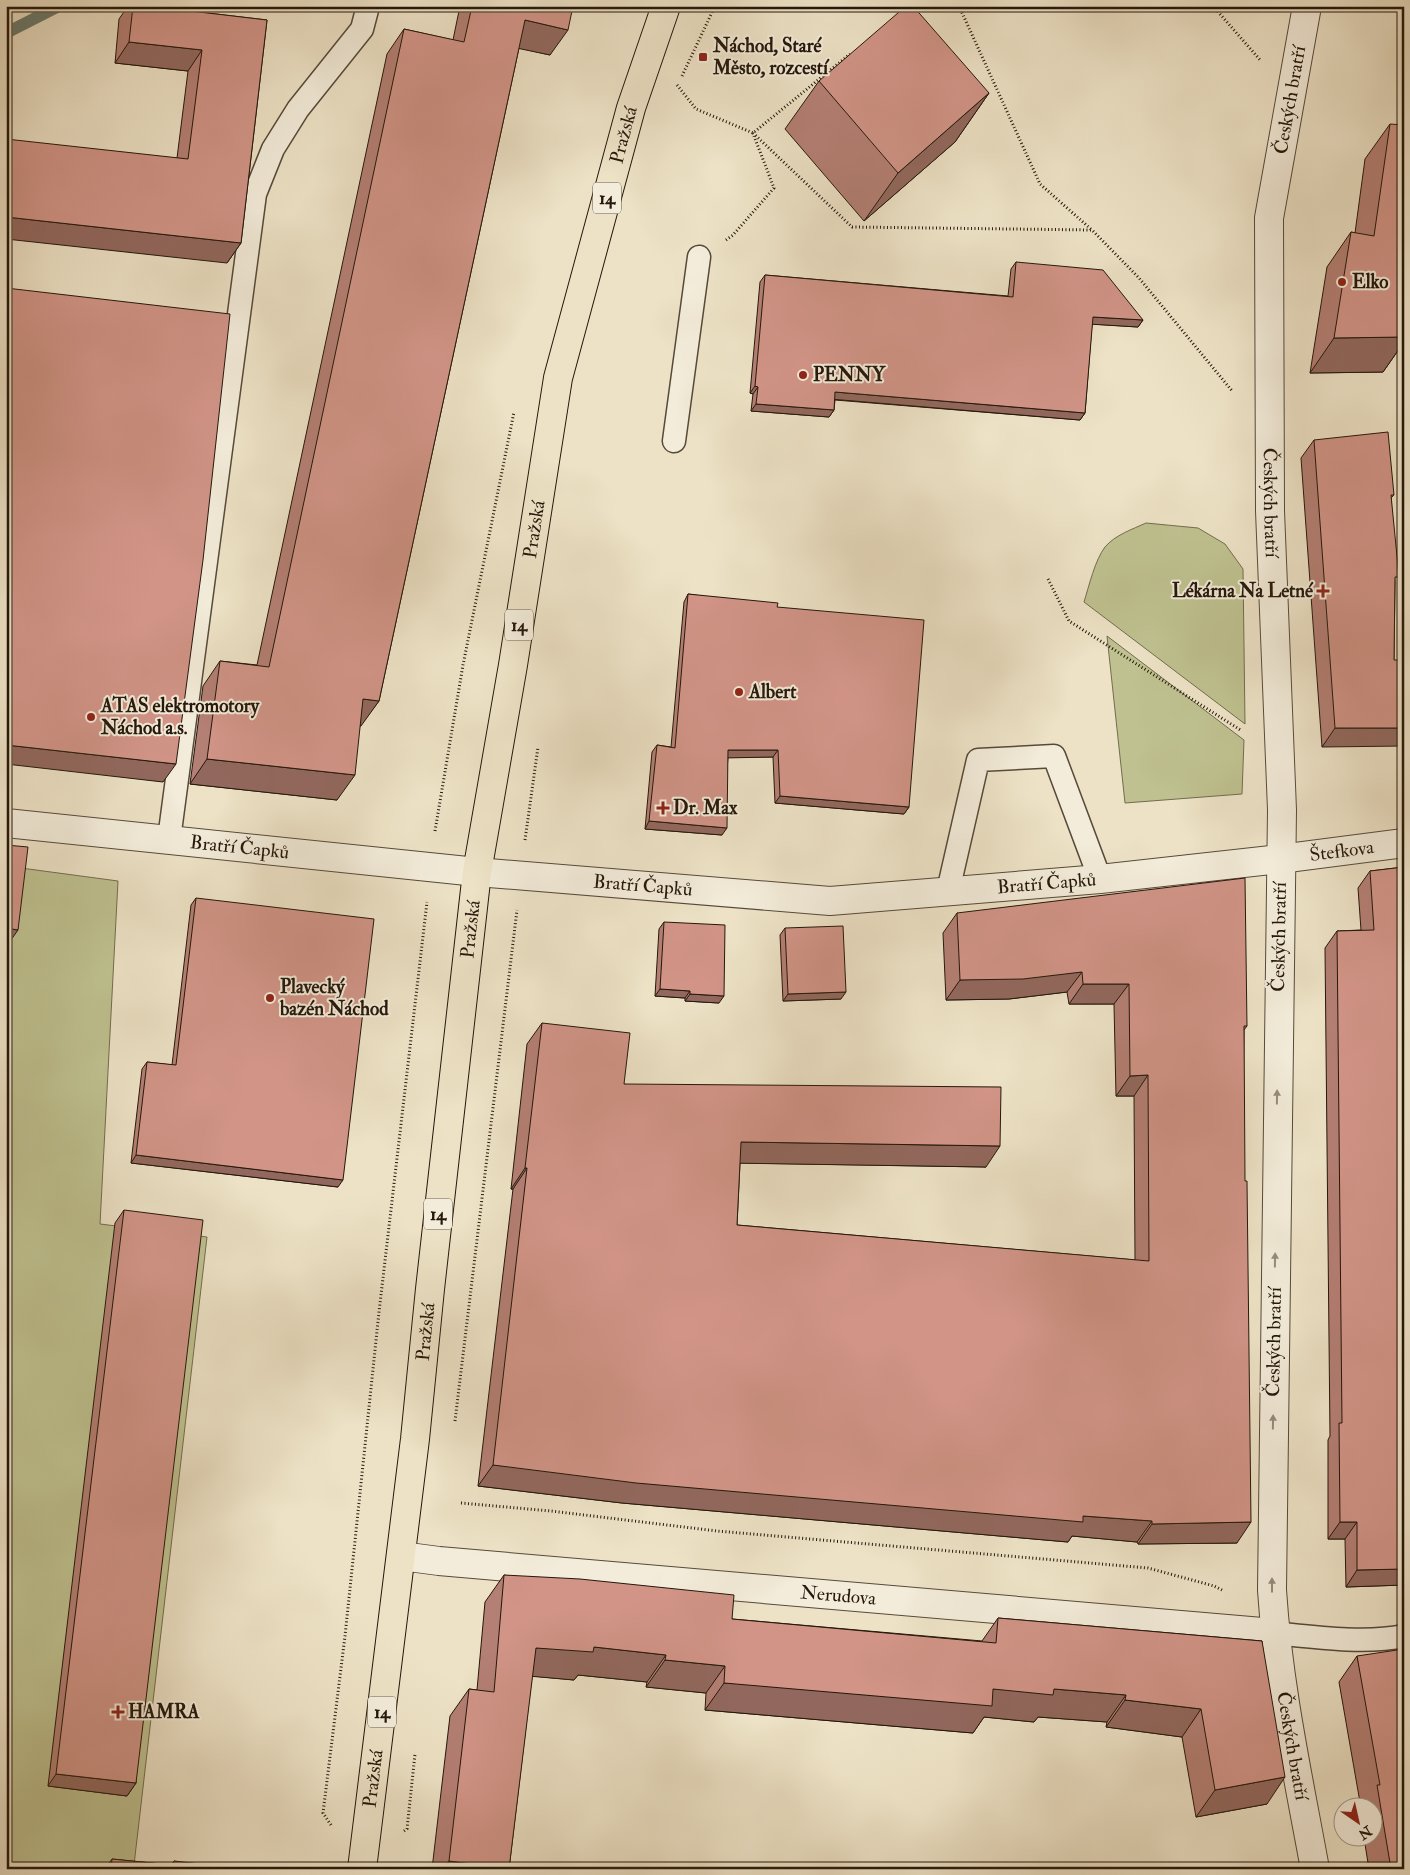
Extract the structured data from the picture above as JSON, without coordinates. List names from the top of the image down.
{
  "streets": {
    "main road": ["Pražská", "14"],
    "street": [
      "Českých bratří",
      "Bratří Čapků",
      "Štefkova",
      "Nerudova"
    ]
  },
  "crossings": [
    ["Českých bratří", "Bratří Čapků"],
    ["Českých bratří", "Štefkova"],
    ["Českých bratří", "Nerudova"],
    ["Pražská", "Bratří Čapků"],
    ["Pražská", "Nerudova"],
    ["Bratří Čapků", "Štefkova"]
  ],
  "one_way": ["Českých bratří"],
  "places": {
    "transit": ["Náchod, Staré Město, rozcestí"],
    "other": [
      "Elko",
      "PENNY",
      "Albert",
      "ATAS elektromotory Náchod a.s.",
      "Plavecký bazén Náchod"
    ],
    "health": ["Lékárna Na Letné", "Dr. Max", "HAMRA"]
  },
  "north": "bottom right"
}
